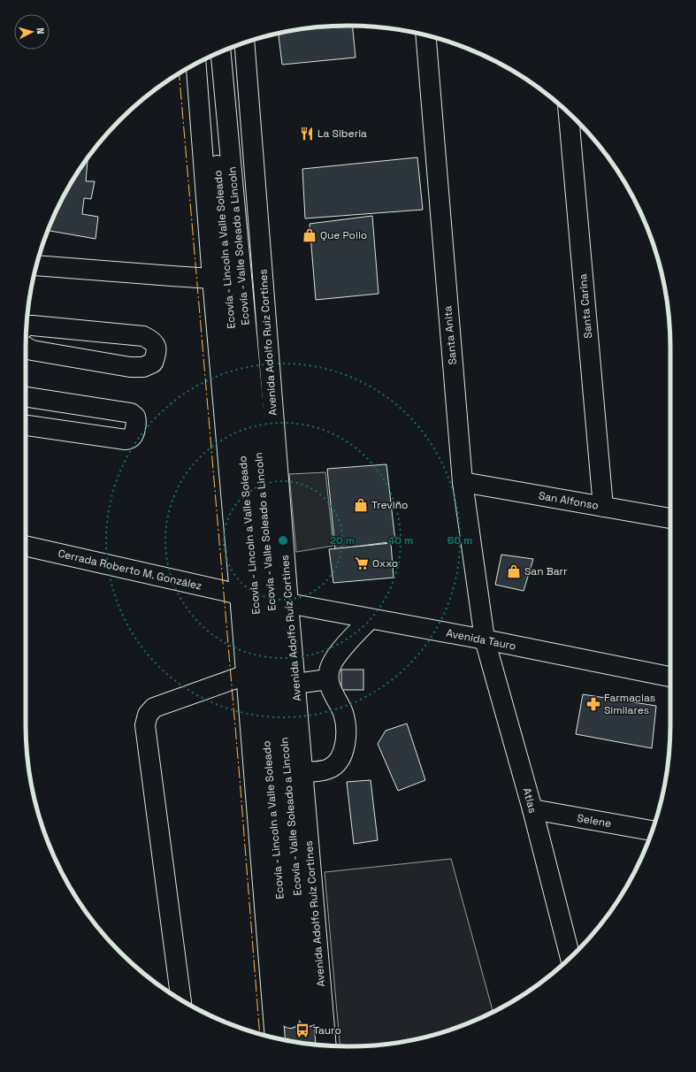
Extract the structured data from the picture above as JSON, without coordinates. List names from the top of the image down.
{
  "streets": {
    "street": [
      "Ecovía - Valle Soleado a Lincoln",
      "Ecovía - Lincoln a Valle Soleado",
      "Santa Carina",
      "Santa Anita",
      "Avenida Adolfo Ruíz Cortines",
      "San Alfonso",
      "Cerrada Roberto M. González",
      "Avenida Tauro",
      "Atlas",
      "Selene"
    ]
  },
  "crossings": [
    ["Ecovía - Valle Soleado a Lincoln", "Ecovía - Lincoln a Valle Soleado"],
    ["Ecovía - Valle Soleado a Lincoln", "Avenida Adolfo Ruíz Cortines"],
    ["Ecovía - Valle Soleado a Lincoln", "Cerrada Roberto M. González"],
    ["Ecovía - Valle Soleado a Lincoln", "Avenida Tauro"],
    ["Ecovía - Lincoln a Valle Soleado", "Avenida Adolfo Ruíz Cortines"],
    ["Ecovía - Lincoln a Valle Soleado", "Cerrada Roberto M. González"],
    ["Ecovía - Lincoln a Valle Soleado", "Avenida Tauro"],
    ["Santa Carina", "San Alfonso"],
    ["Santa Anita", "San Alfonso"],
    ["Santa Anita", "Avenida Tauro"],
    ["Santa Anita", "Atlas"],
    ["Avenida Adolfo Ruíz Cortines", "Cerrada Roberto M. González"],
    ["Avenida Adolfo Ruíz Cortines", "Avenida Tauro"],
    ["Cerrada Roberto M. González", "Avenida Tauro"],
    ["Avenida Tauro", "Atlas"],
    ["Atlas", "Selene"]
  ],
  "places": {
    "restaurant": ["La Siberia"],
    "shop": ["Que Pollo", "Treviño", "San Barr"],
    "supermarket": ["Oxxo"],
    "pharmacy": ["Farmacias Similares"],
    "bus stop": ["Tauro"]
  },
  "north": "right",
  "rings": ["20 m", "40 m", "60 m"]
}
